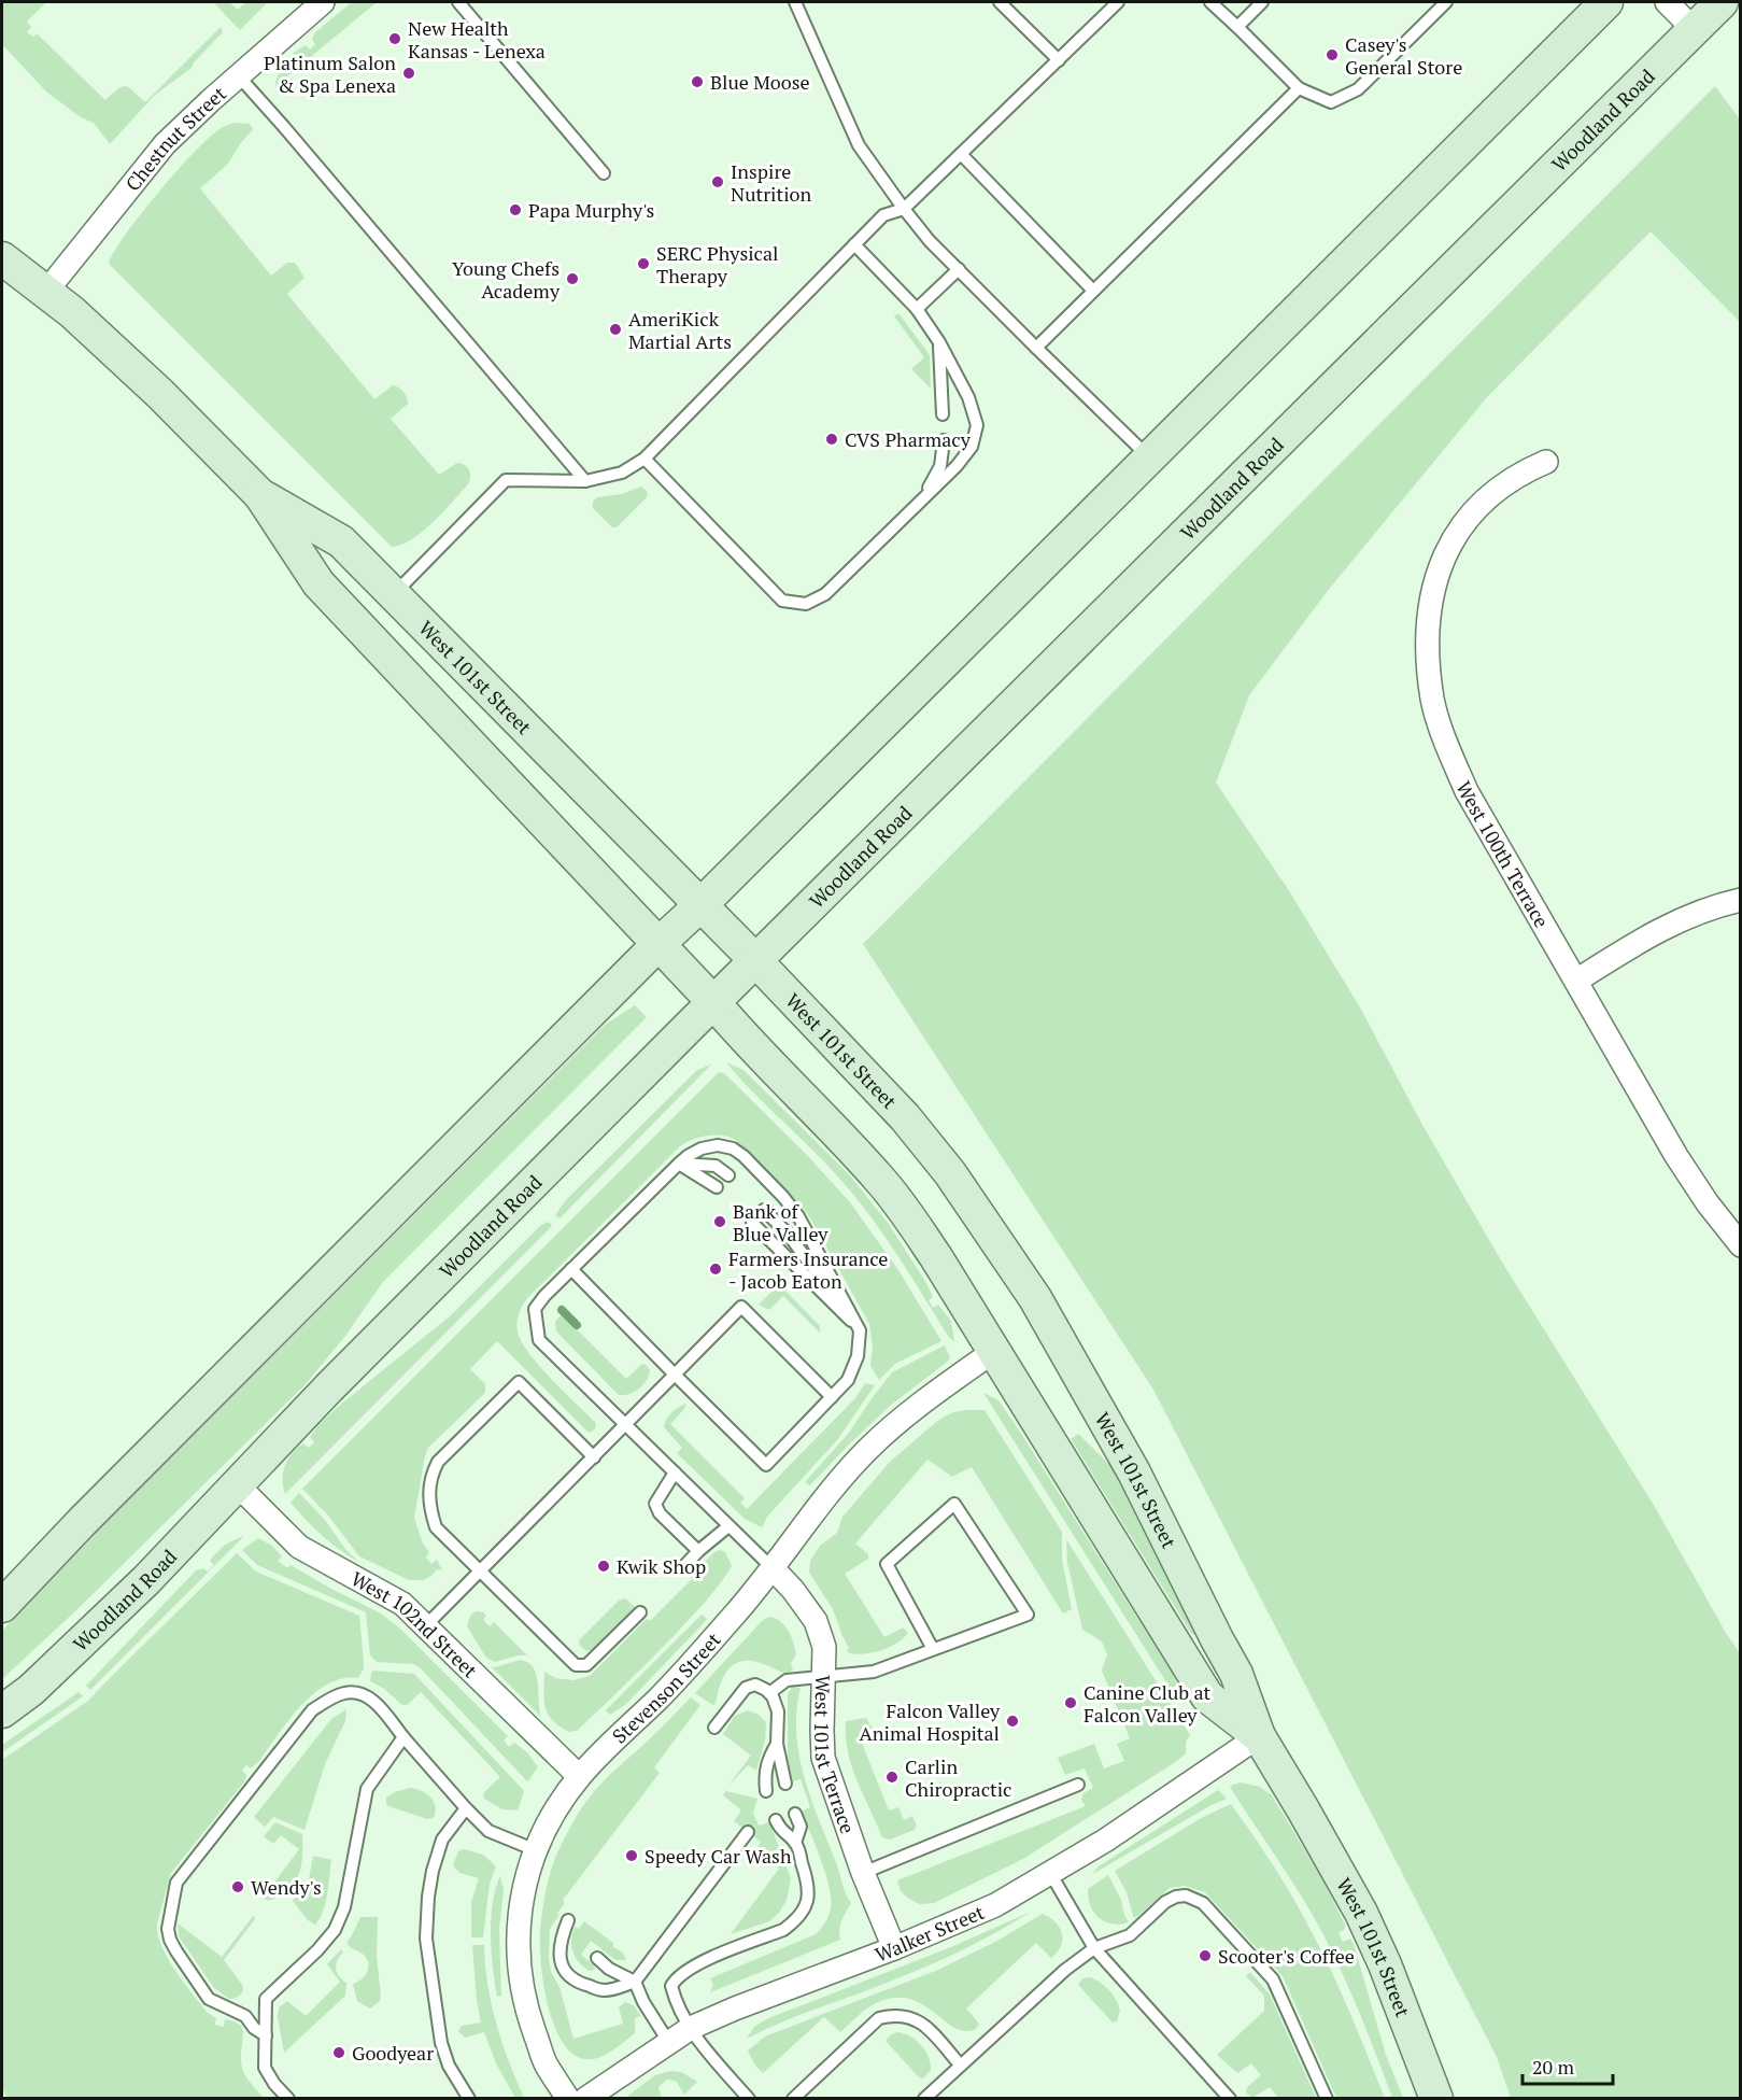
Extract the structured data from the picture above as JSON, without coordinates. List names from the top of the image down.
{
  "streets": {
    "main road": ["Woodland Road", "West 101st Street"],
    "street": [
      "Chestnut Street",
      "West 100th Terrace",
      "West 102nd Street",
      "Stevenson Street",
      "West 101st Terrace",
      "Walker Street"
    ]
  },
  "crossings": [
    ["Woodland Road", "West 101st Street"],
    ["Woodland Road", "West 102nd Street"],
    ["Chestnut Street", "West 101st Street"],
    ["West 101st Street", "Stevenson Street"],
    ["West 101st Street", "Walker Street"],
    ["West 102nd Street", "Stevenson Street"],
    ["Stevenson Street", "West 101st Terrace"],
    ["West 101st Terrace", "Walker Street"]
  ],
  "places": [
    "New Health Kansas - Lenexa",
    "Casey's General Store",
    "Platinum Salon & Spa Lenexa",
    "Blue Moose",
    "Inspire Nutrition",
    "Papa Murphy's",
    "SERC Physical Therapy",
    "Young Chefs Academy",
    "AmeriKick Martial Arts",
    "CVS Pharmacy",
    "Bank of Blue Valley",
    "Farmers Insurance - Jacob Eaton",
    "Kwik Shop",
    "Canine Club at Falcon Valley",
    "Falcon Valley Animal Hospital",
    "Carlin Chiropractic",
    "Speedy Car Wash",
    "Wendy's",
    "Scooter's Coffee",
    "Goodyear"
  ],
  "scale_bar": "20 m"
}
